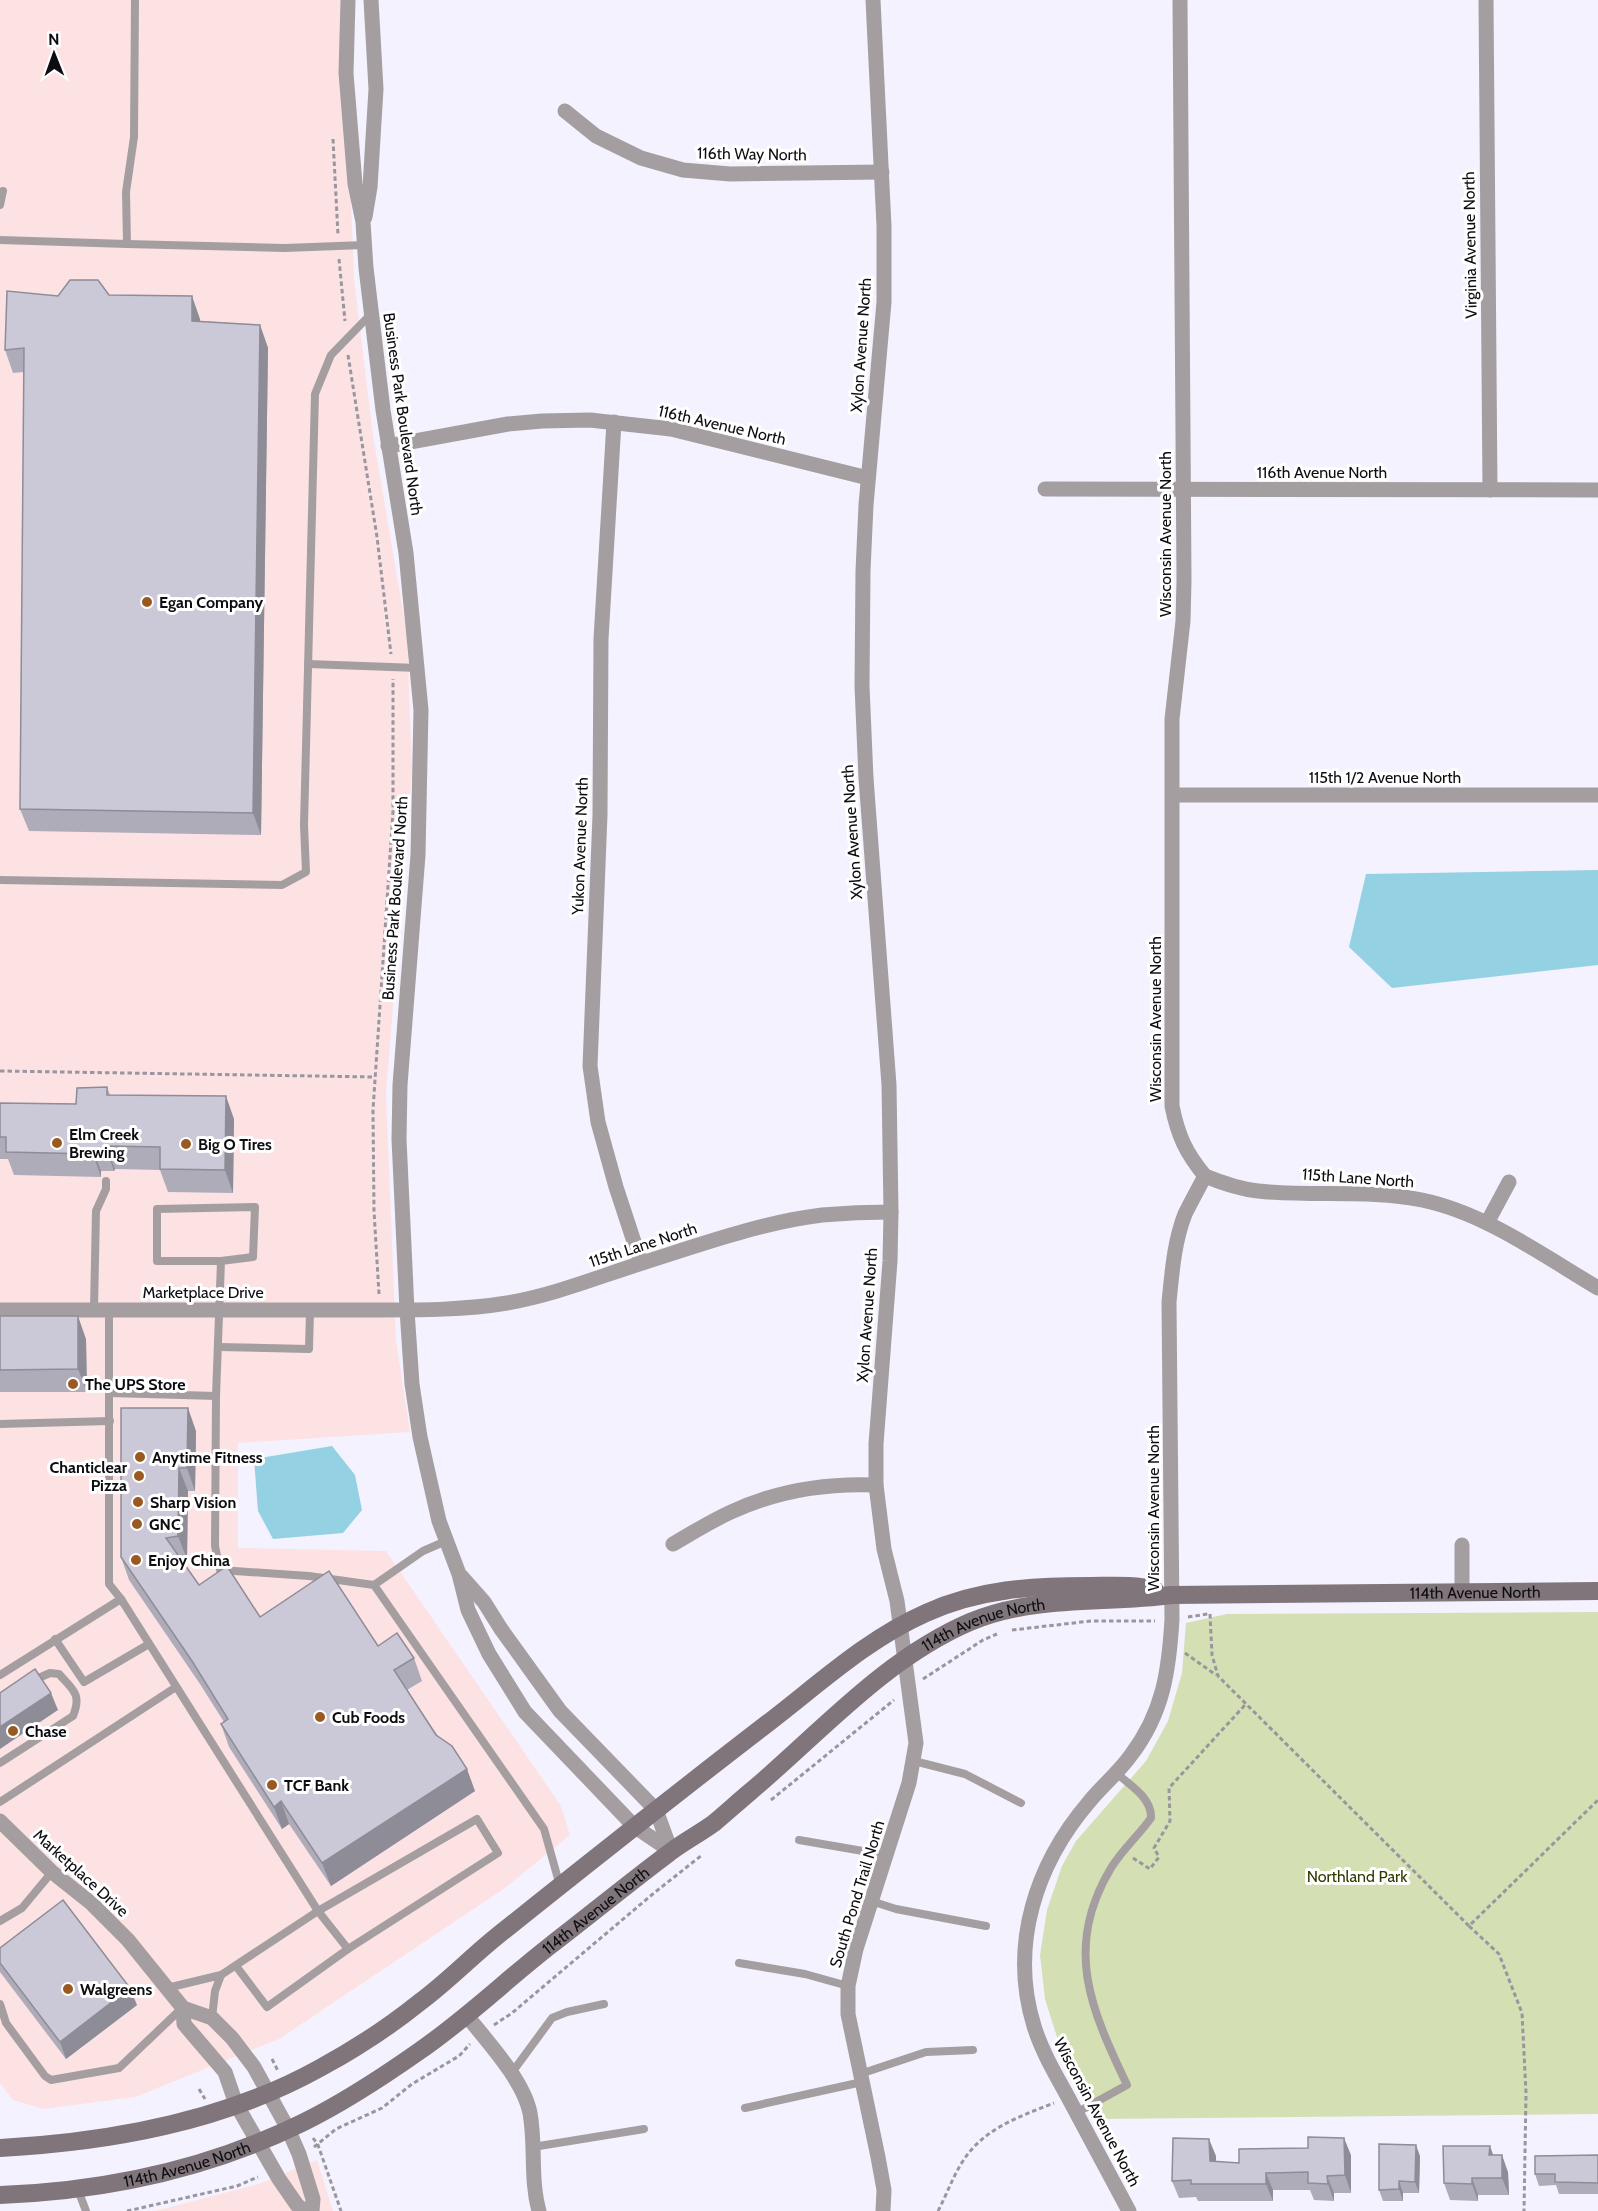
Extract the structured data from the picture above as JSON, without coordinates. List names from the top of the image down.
{
  "streets": {
    "street": [
      "116th Way North",
      "Virginia Avenue North",
      "Xylon Avenue North",
      "Business Park Boulevard North",
      "116th Avenue North",
      "Wisconsin Avenue North",
      "115th 1/2 Avenue North",
      "Yukon Avenue North",
      "115th Lane North",
      "Marketplace Drive",
      "114th Avenue North",
      "South Pond Trail North"
    ]
  },
  "crossings": [
    ["116th Way North", "Xylon Avenue North"],
    ["Virginia Avenue North", "116th Avenue North"],
    ["Xylon Avenue North", "116th Avenue North"],
    ["Xylon Avenue North", "115th Lane North"],
    ["Xylon Avenue North", "114th Avenue North"],
    ["Xylon Avenue North", "South Pond Trail North"],
    ["Business Park Boulevard North", "116th Avenue North"],
    ["Business Park Boulevard North", "115th Lane North"],
    ["Business Park Boulevard North", "Marketplace Drive"],
    ["Business Park Boulevard North", "114th Avenue North"],
    ["116th Avenue North", "Wisconsin Avenue North"],
    ["116th Avenue North", "Yukon Avenue North"],
    ["Wisconsin Avenue North", "115th 1/2 Avenue North"],
    ["Wisconsin Avenue North", "115th Lane North"],
    ["Wisconsin Avenue North", "114th Avenue North"],
    ["Yukon Avenue North", "115th Lane North"],
    ["115th Lane North", "Marketplace Drive"],
    ["Marketplace Drive", "114th Avenue North"],
    ["114th Avenue North", "South Pond Trail North"]
  ],
  "parks": ["Northland Park"],
  "places": [
    "Egan Company",
    "Elm Creek Brewing",
    "Big O Tires",
    "The UPS Store",
    "Anytime Fitness",
    "Chanticlear Pizza",
    "Sharp Vision",
    "GNC",
    "Enjoy China",
    "Cub Foods",
    "Chase",
    "TCF Bank",
    "Walgreens"
  ],
  "north": "top"
}
